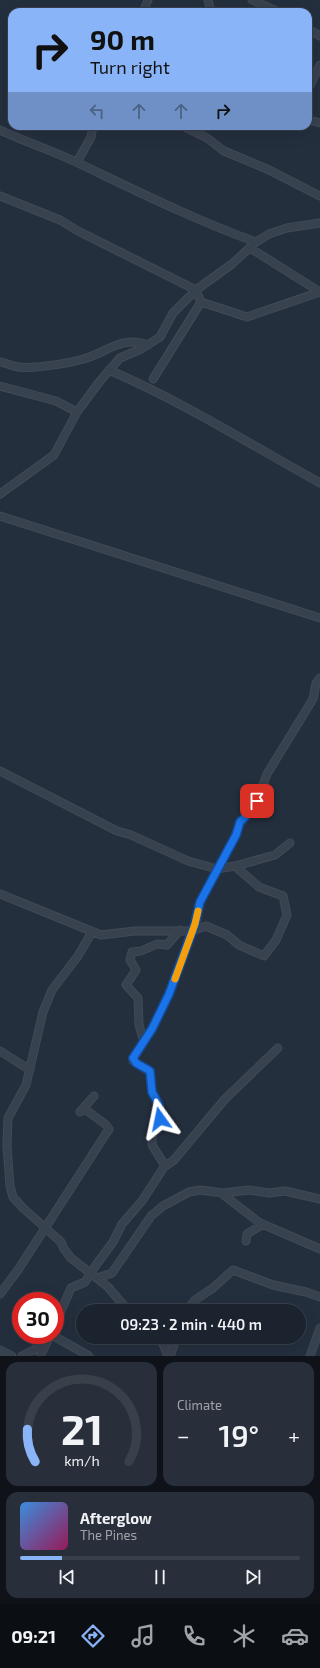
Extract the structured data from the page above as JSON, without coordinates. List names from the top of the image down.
{
  "page": {
    "turn": ["90 m", "Turn right"],
    "limit": "30",
    "trip": "09:23 · 2 min · 440 m",
    "tile": "Climate",
    "heat": ["−", "19°", "+"],
    "song": ["Afterglow", "The Pines"],
    "tabs": "09:21",
    "gauge": ["21", "km/h"]
  }
}
